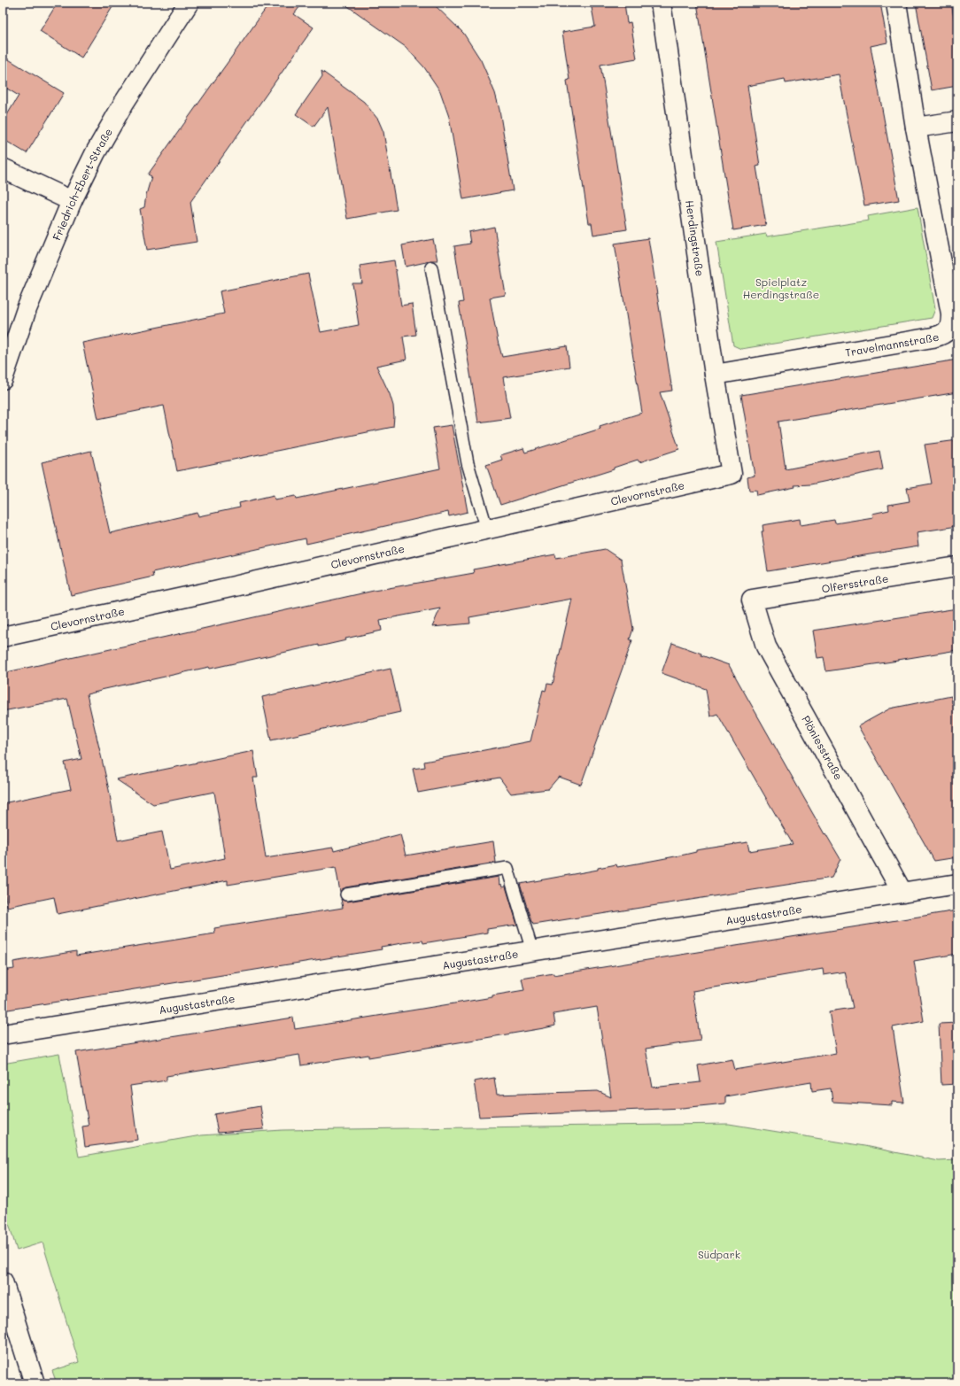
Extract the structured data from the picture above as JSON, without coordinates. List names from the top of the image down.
{
  "streets": {
    "street": [
      "Friedrich-Ebert-Straße",
      "Herdingstraße",
      "Travelmannstraße",
      "Clevornstraße",
      "Olfersstraße",
      "Plöniesstraße",
      "Augustastraße"
    ]
  },
  "crossings": [
    ["Herdingstraße", "Travelmannstraße"],
    ["Herdingstraße", "Clevornstraße"],
    ["Olfersstraße", "Plöniesstraße"],
    ["Plöniesstraße", "Augustastraße"]
  ],
  "parks": ["Spielplatz Herdingstraße", "Südpark"]
}
